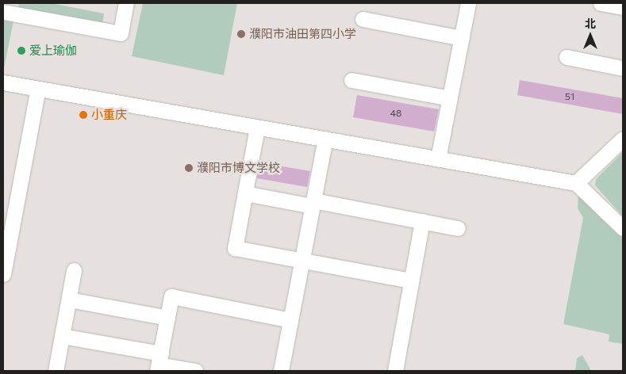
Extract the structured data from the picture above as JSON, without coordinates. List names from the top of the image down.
{
  "places": [
    "濮阳市油田第四小学",
    "爱上瑜伽",
    "小重庆",
    "濮阳市博文学校"
  ],
  "house_numbers": ["51", "48"],
  "north": "top"
}
